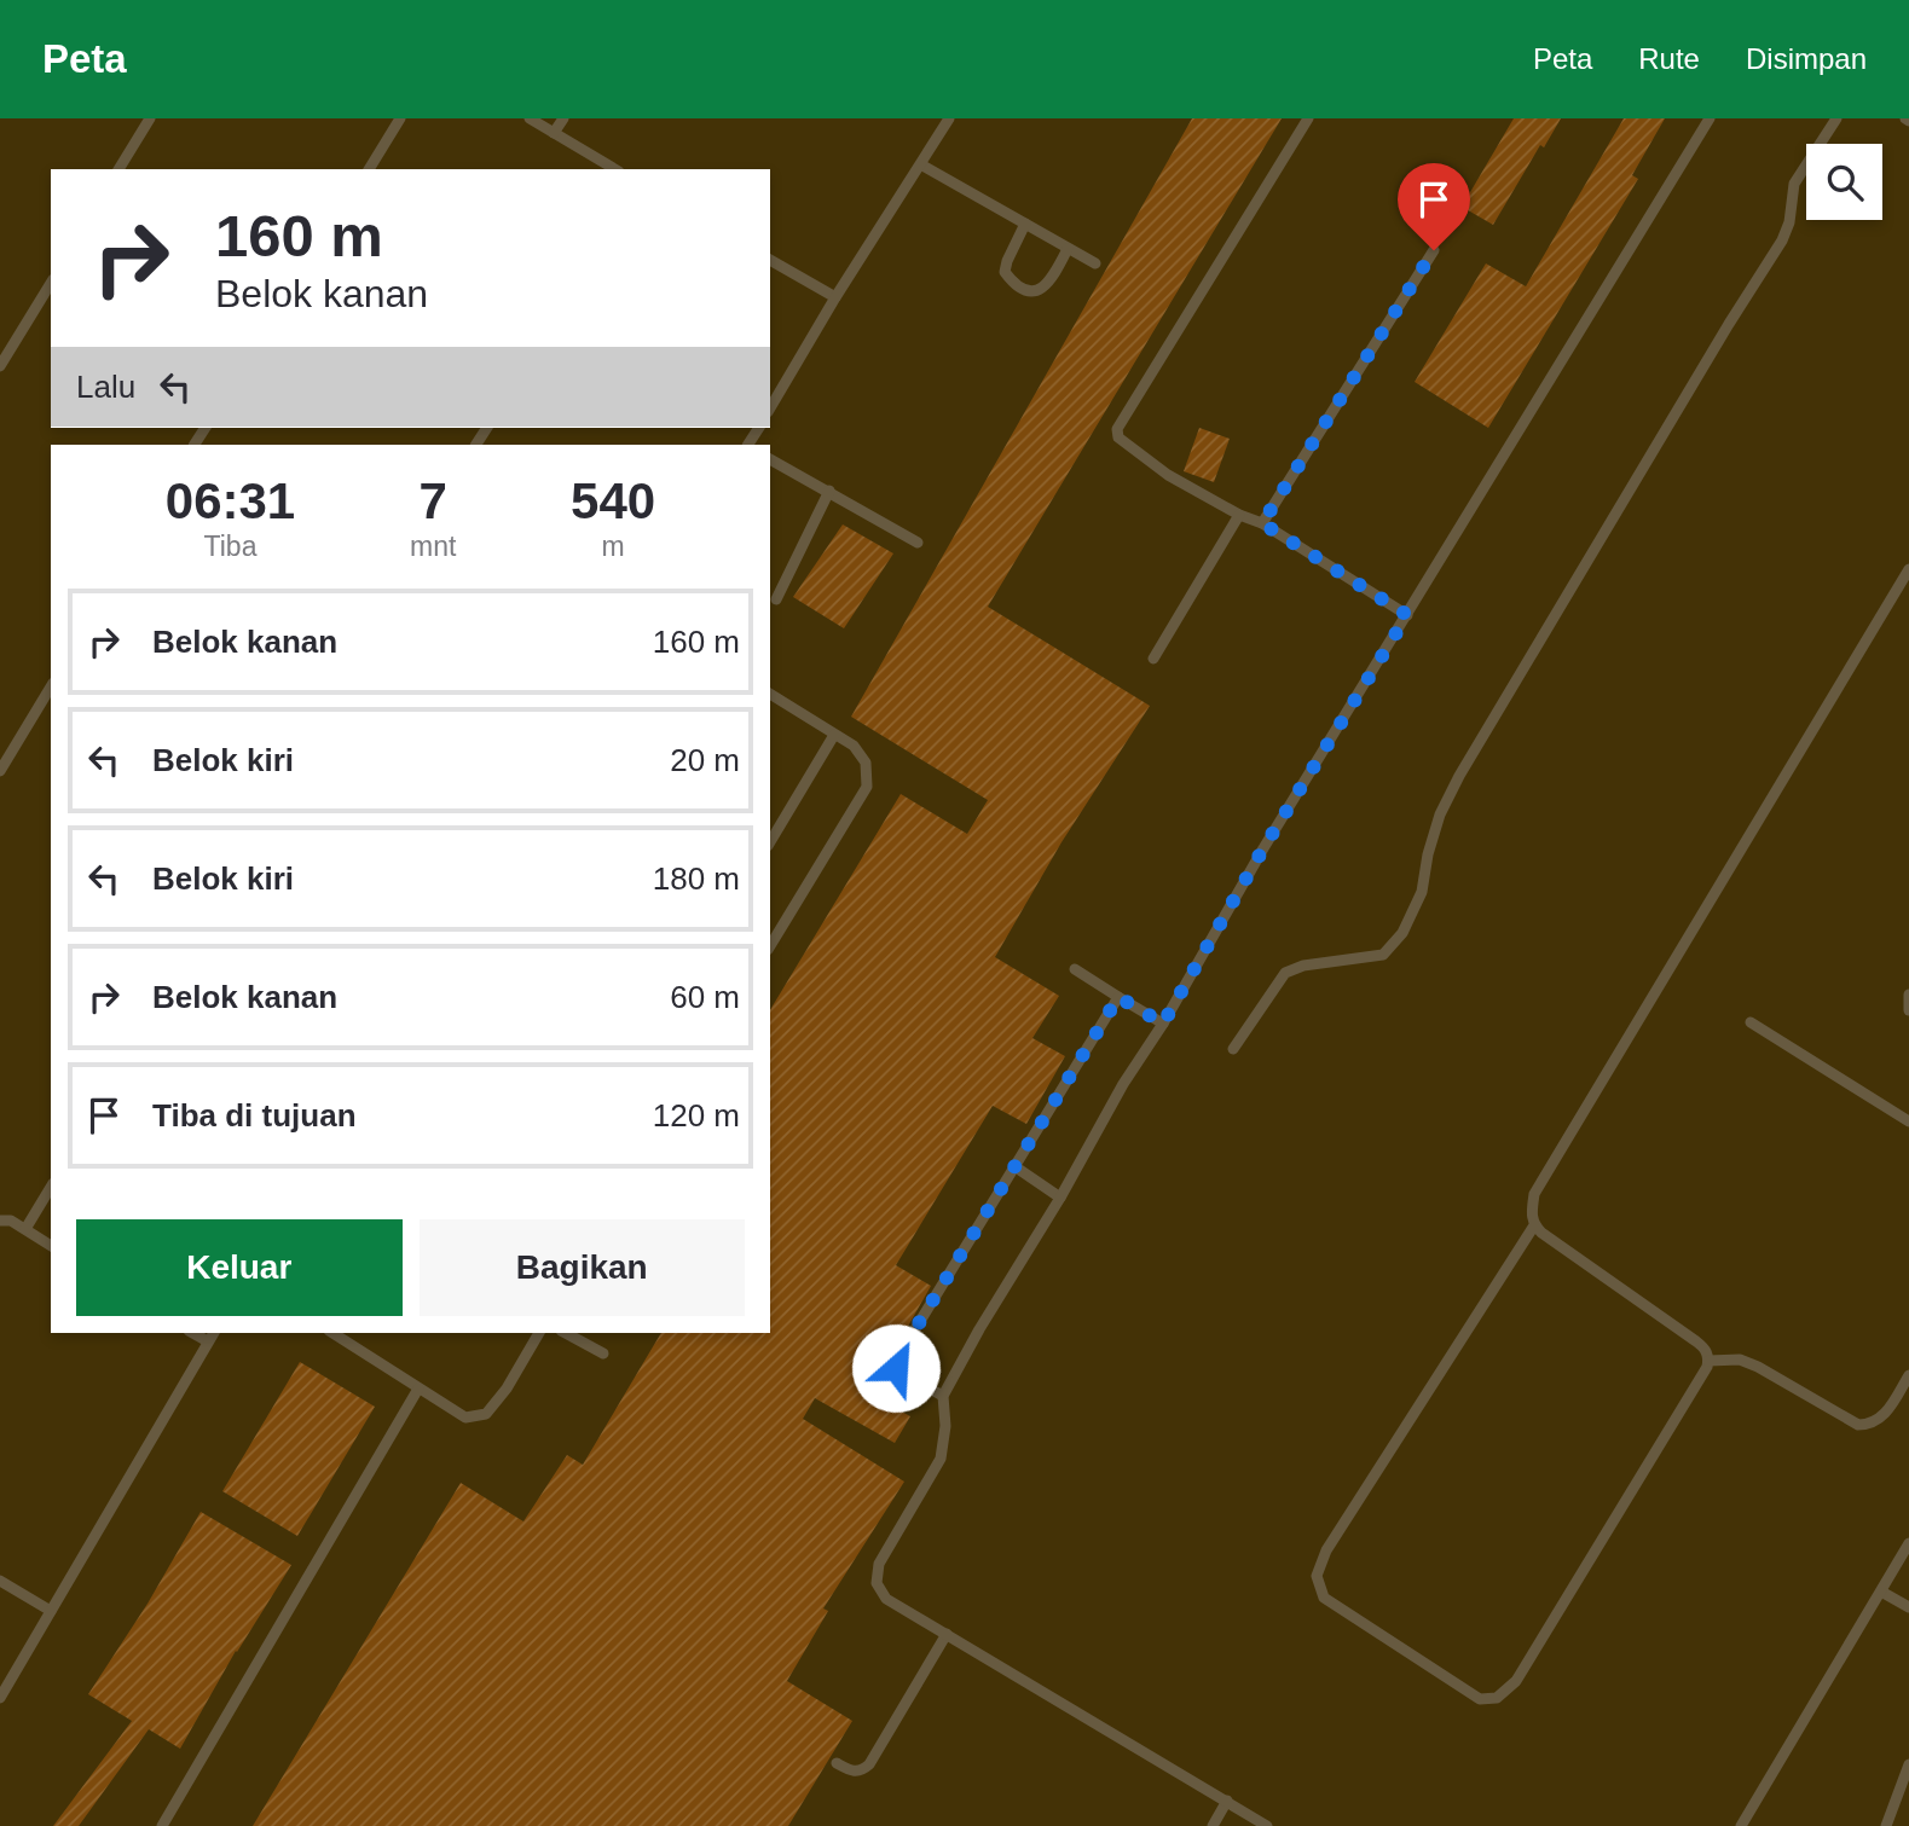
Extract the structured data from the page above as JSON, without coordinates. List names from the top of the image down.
{
  "page": {
    "header": "Peta",
    "nav": ["Peta", "Rute", "Disimpan"],
    "turn": ["160 m", "Belok kanan"],
    "then": "Lalu",
    "eta": [
      "06:31",
      "Tiba",
      "7",
      "mnt",
      "540",
      "m"
    ],
    "list": [
      {
        "name": "Belok kanan",
        "value": "160 m"
      },
      {
        "name": "Belok kiri",
        "value": "20 m"
      },
      {
        "name": "Belok kiri",
        "value": "180 m"
      },
      {
        "name": "Belok kanan",
        "value": "60 m"
      },
      {
        "name": "Tiba di tujuan",
        "value": "120 m"
      }
    ],
    "buttons": ["Keluar", "Bagikan"]
  }
}
